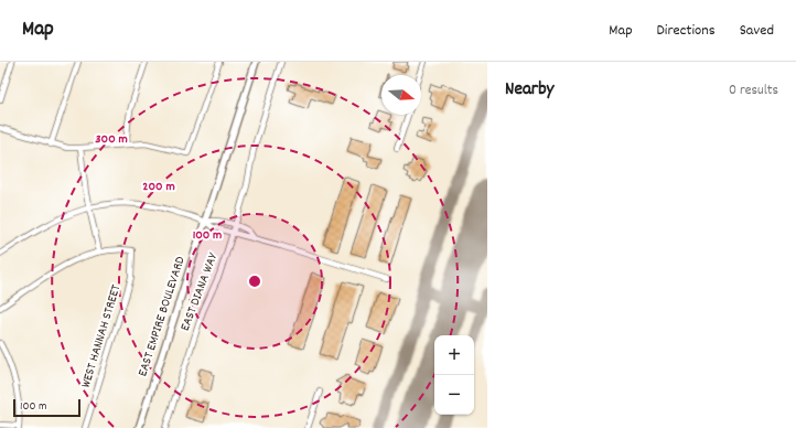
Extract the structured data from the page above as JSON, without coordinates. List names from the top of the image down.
{
  "streets": {
    "street": ["EAST DIANA WAY", "EAST EMPIRE BOULEVARD", "WEST HANNAH STREET"]
  },
  "scale_bar": "100 m",
  "north": "right",
  "page": {
    "header": "Map",
    "nav": ["Map", "Directions", "Saved"],
    "heading": ["Nearby", "0 results"],
    "map_buttons": ["+", "−"],
    "scale": "100 m"
  },
  "rings": ["300 m", "200 m", "100 m"]
}
